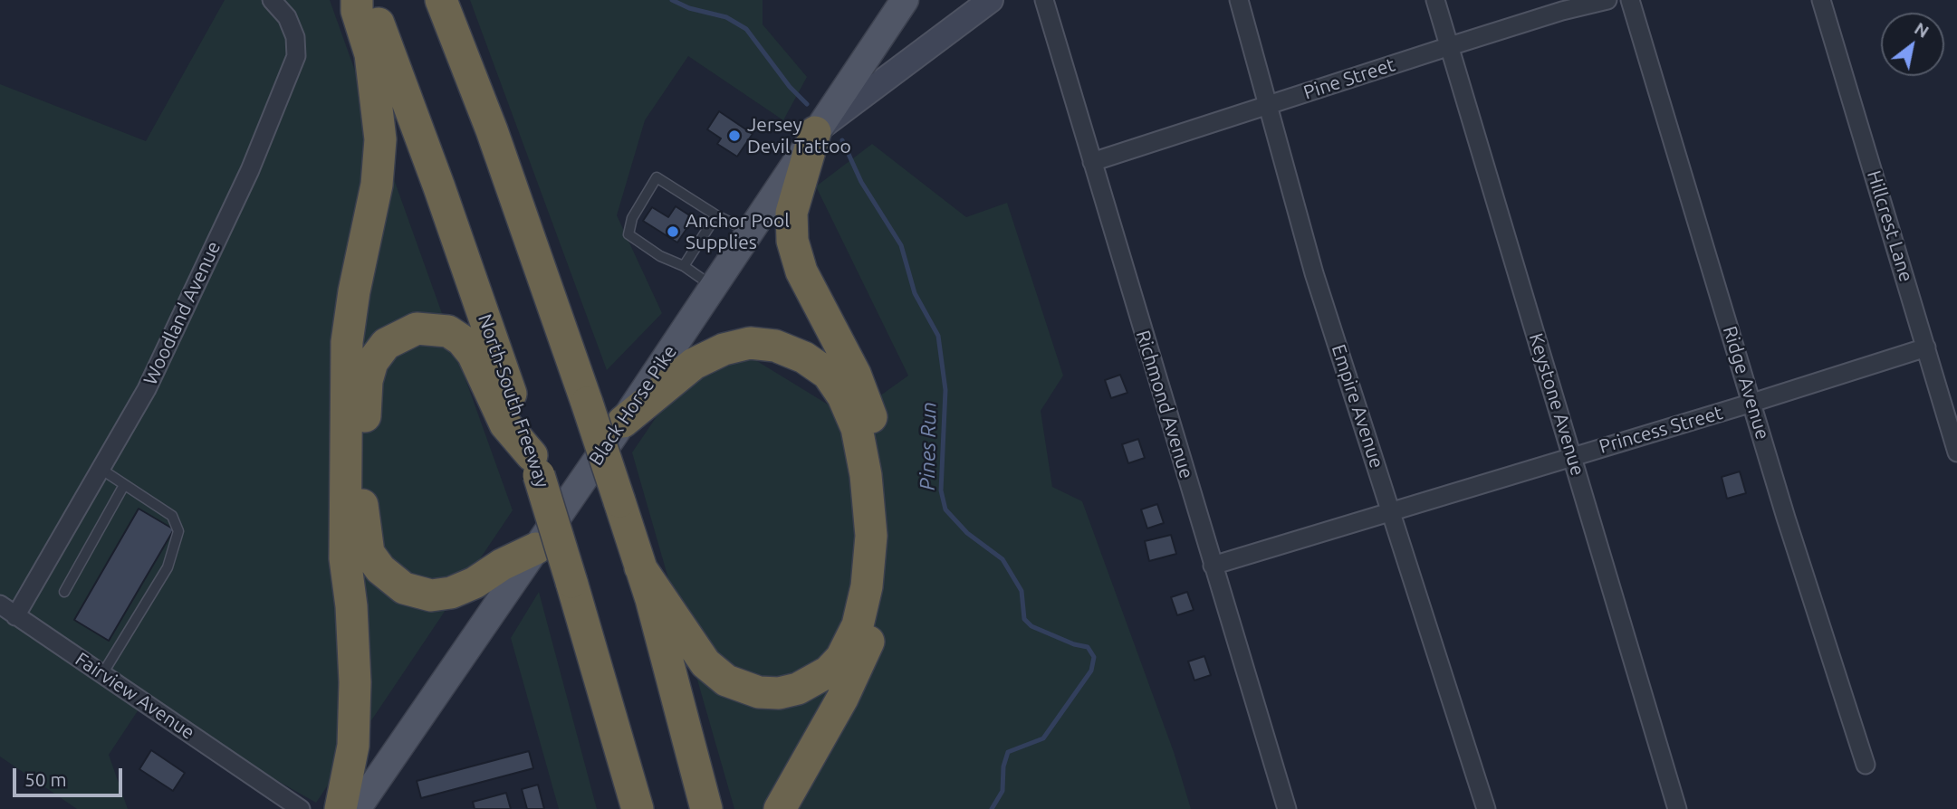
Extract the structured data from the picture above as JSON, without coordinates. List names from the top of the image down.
{
  "streets": {
    "highway": ["North-South Freeway"],
    "main road": ["Black Horse Pike"],
    "street": [
      "Pine Street",
      "Hillcrest Lane",
      "Woodland Avenue",
      "Ridge Avenue",
      "Richmond Avenue",
      "Keystone Avenue",
      "Empire Avenue",
      "Princess Street",
      "Fairview Avenue"
    ]
  },
  "crossings": [
    ["Pine Street", "Richmond Avenue"],
    ["Pine Street", "Keystone Avenue"],
    ["Pine Street", "Empire Avenue"],
    ["Hillcrest Lane", "Princess Street"],
    ["Woodland Avenue", "Fairview Avenue"],
    ["Ridge Avenue", "Princess Street"],
    ["Richmond Avenue", "Princess Street"],
    ["Keystone Avenue", "Princess Street"],
    ["Empire Avenue", "Princess Street"]
  ],
  "water": ["Pines Run"],
  "places": ["Jersey Devil Tattoo", "Anchor Pool Supplies"],
  "scale_bar": "50 m",
  "north": "top right"
}
